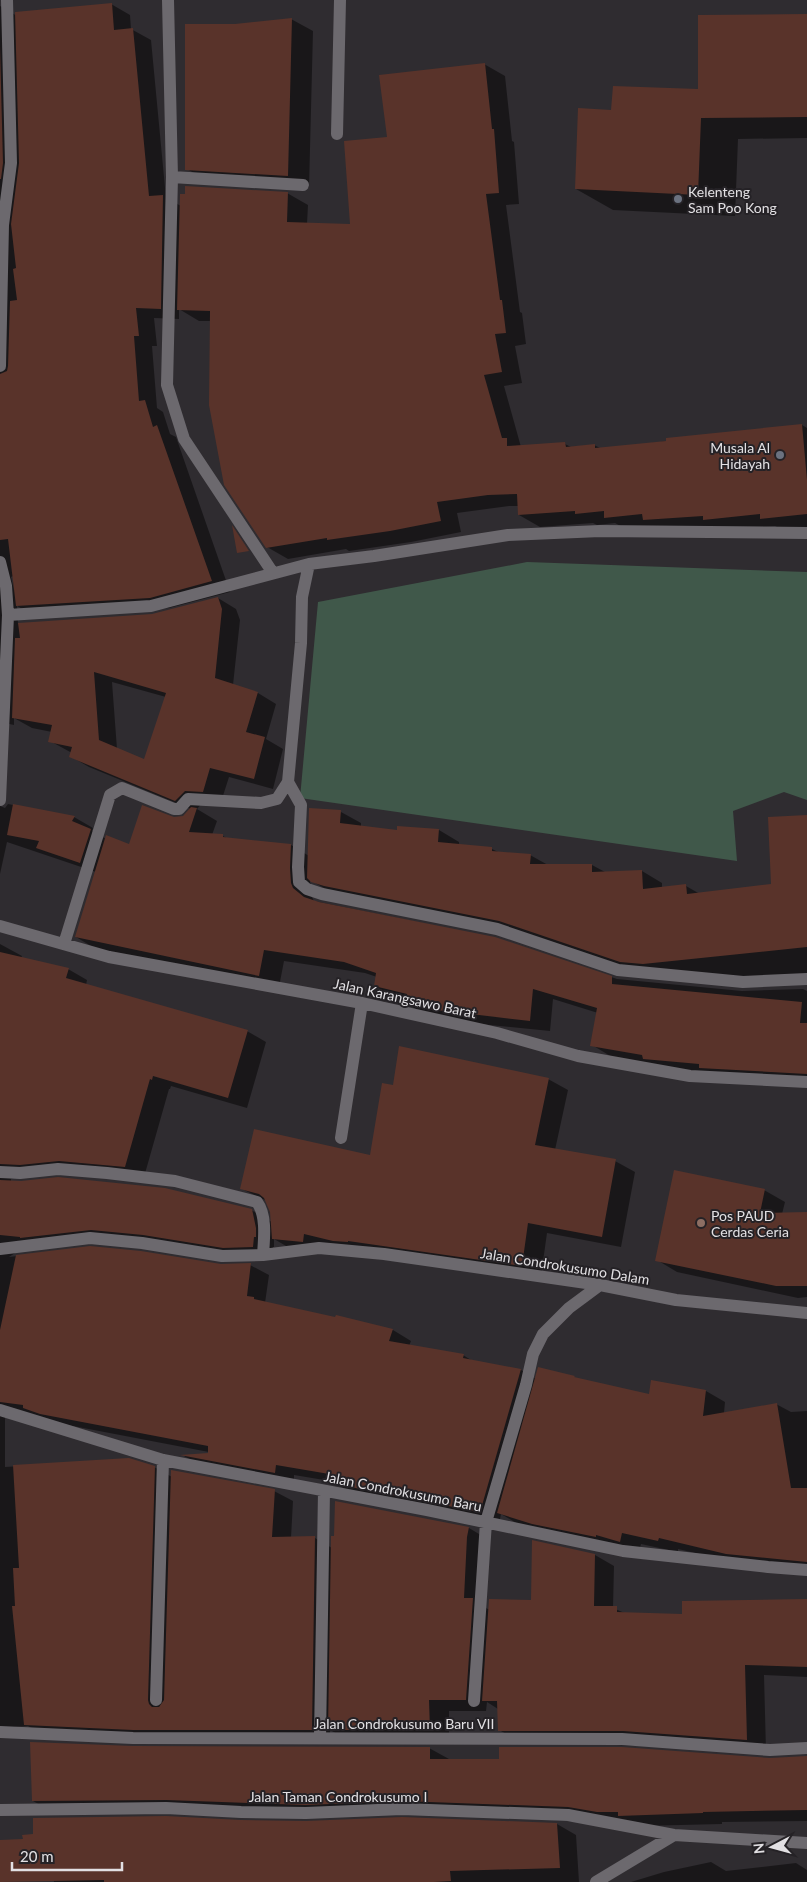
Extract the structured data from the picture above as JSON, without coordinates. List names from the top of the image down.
{
  "streets": {
    "street": [
      "Jalan Karangsawo Barat",
      "Jalan Condrokusumo Dalam",
      "Jalan Condrokusumo Baru",
      "Jalan Condrokusumo Baru VII",
      "Jalan Taman Condrokusumo I"
    ]
  },
  "places": ["Kelenteng Sam Poo Kong", "Musala Al Hidayah", "Pos PAUD Cerdas Ceria"],
  "scale_bar": "20 m",
  "north": "left"
}
